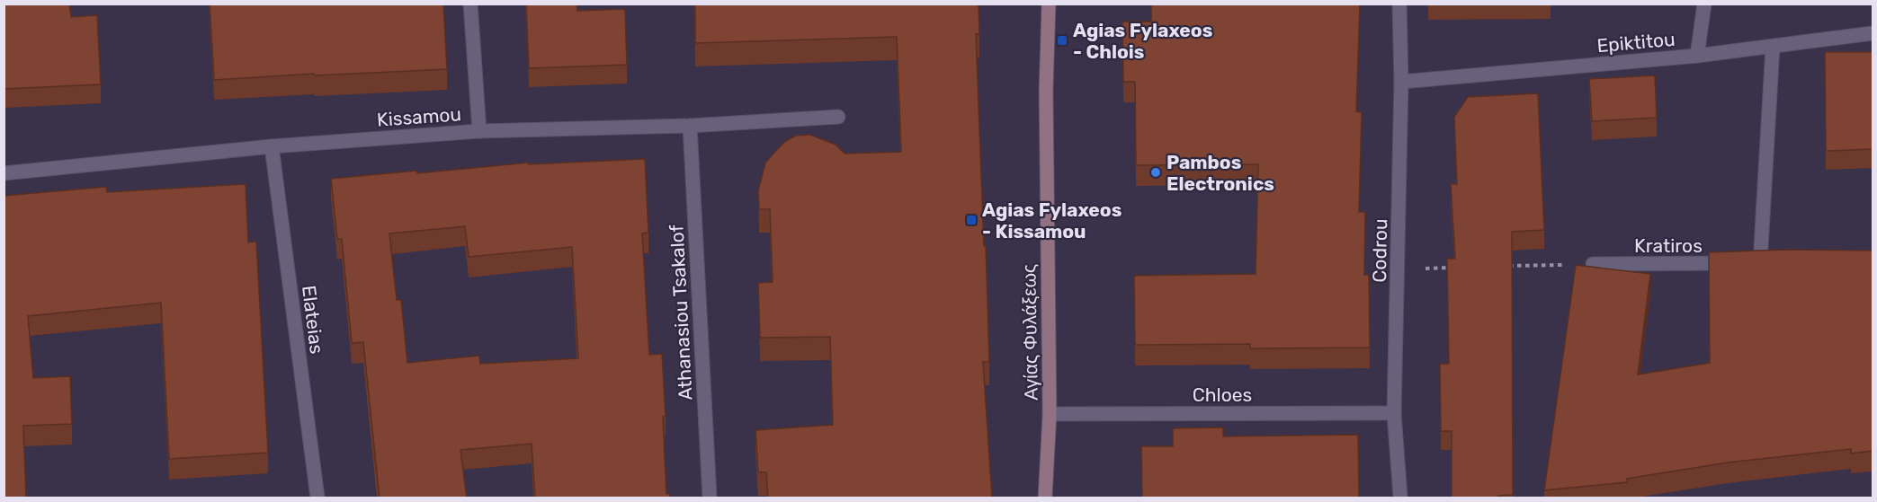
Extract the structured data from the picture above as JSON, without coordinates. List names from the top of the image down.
{
  "streets": {
    "main road": ["Αγίας Φυλάξεως"],
    "street": [
      "Epiktitou",
      "Kissamou",
      "Kratiros",
      "Codrou",
      "Athanasiou Tsakalof",
      "Elateias",
      "Chloes"
    ]
  },
  "crossings": [
    ["Epiktitou", "Kratiros"],
    ["Epiktitou", "Codrou"],
    ["Kissamou", "Athanasiou Tsakalof"],
    ["Kissamou", "Elateias"],
    ["Codrou", "Chloes"],
    ["Αγίας Φυλάξεως", "Chloes"]
  ],
  "places": {
    "transit": ["Agias Fylaxeos - Chlois", "Agias Fylaxeos - Kissamou"],
    "other": ["Pambos Electronics"]
  }
}
